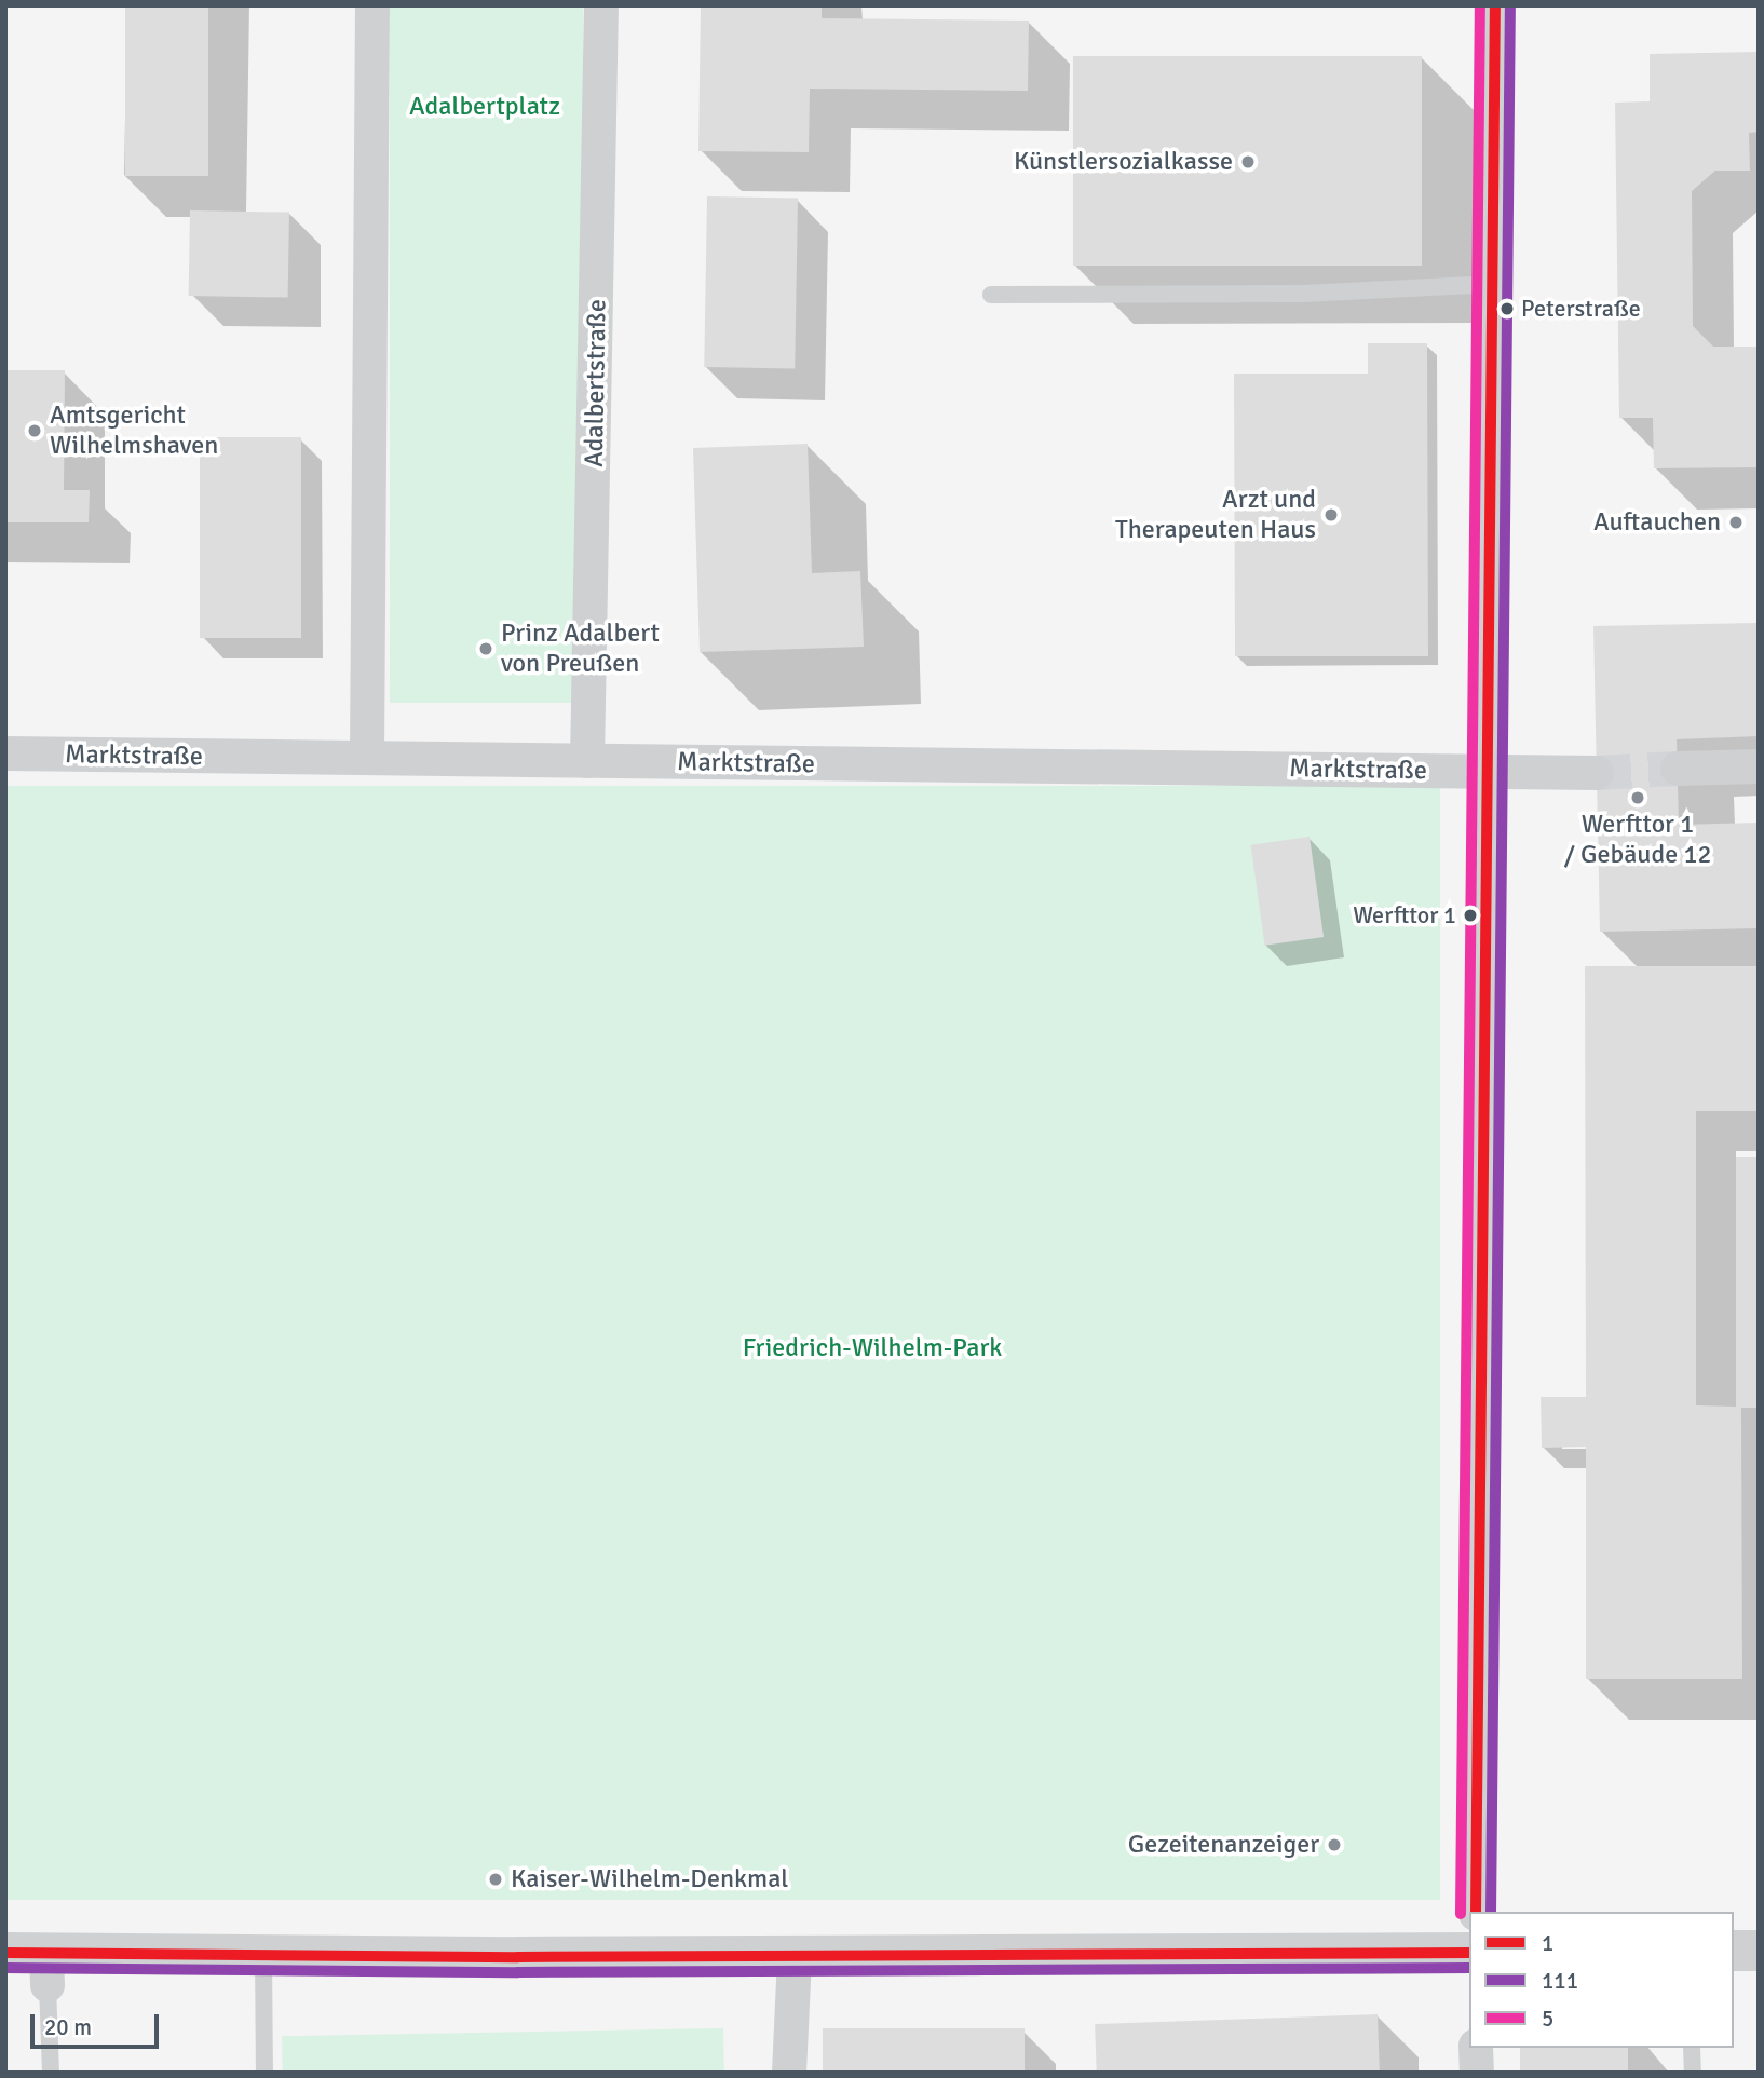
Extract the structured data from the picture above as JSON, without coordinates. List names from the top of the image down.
{
  "streets": {
    "street": ["Adalbertstraße", "Marktstraße"]
  },
  "crossings": [
    ["Adalbertstraße", "Marktstraße"]
  ],
  "parks": ["Adalbertplatz", "Friedrich-Wilhelm-Park"],
  "places": [
    "Künstlersozialkasse",
    "Peterstraße",
    "Amtsgericht Wilhelmshaven",
    "Arzt und Therapeuten Haus",
    "Auftauchen",
    "Prinz Adalbert von Preußen",
    "Werfttor 1 / Gebäude 12",
    "Werfttor 1",
    "Gezeitenanzeiger",
    "Kaiser-Wilhelm-Denkmal"
  ],
  "lines": ["transit line 1", "transit line 111", "transit line 5"],
  "legend": ["1", "111", "5"],
  "scale_bar": "20 m"
}
